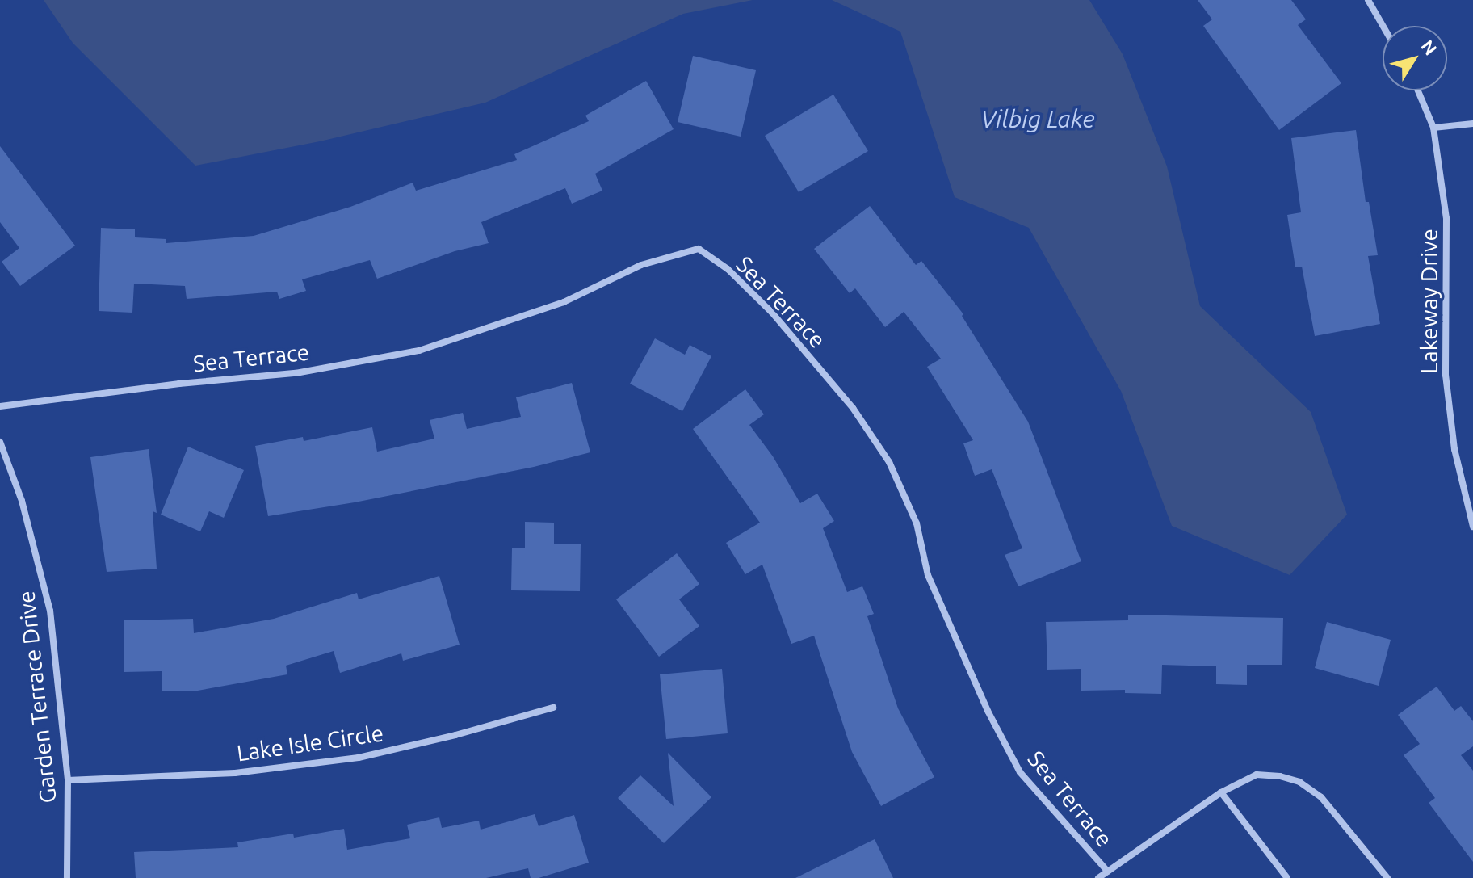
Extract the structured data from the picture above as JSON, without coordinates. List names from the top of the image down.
{
  "streets": {
    "street": [
      "Lakeway Drive",
      "Sea Terrace",
      "Garden Terrace Drive",
      "Lake Isle Circle"
    ]
  },
  "crossings": [
    ["Garden Terrace Drive", "Lake Isle Circle"]
  ],
  "water": ["Vilbig Lake"],
  "north": "top right"
}
